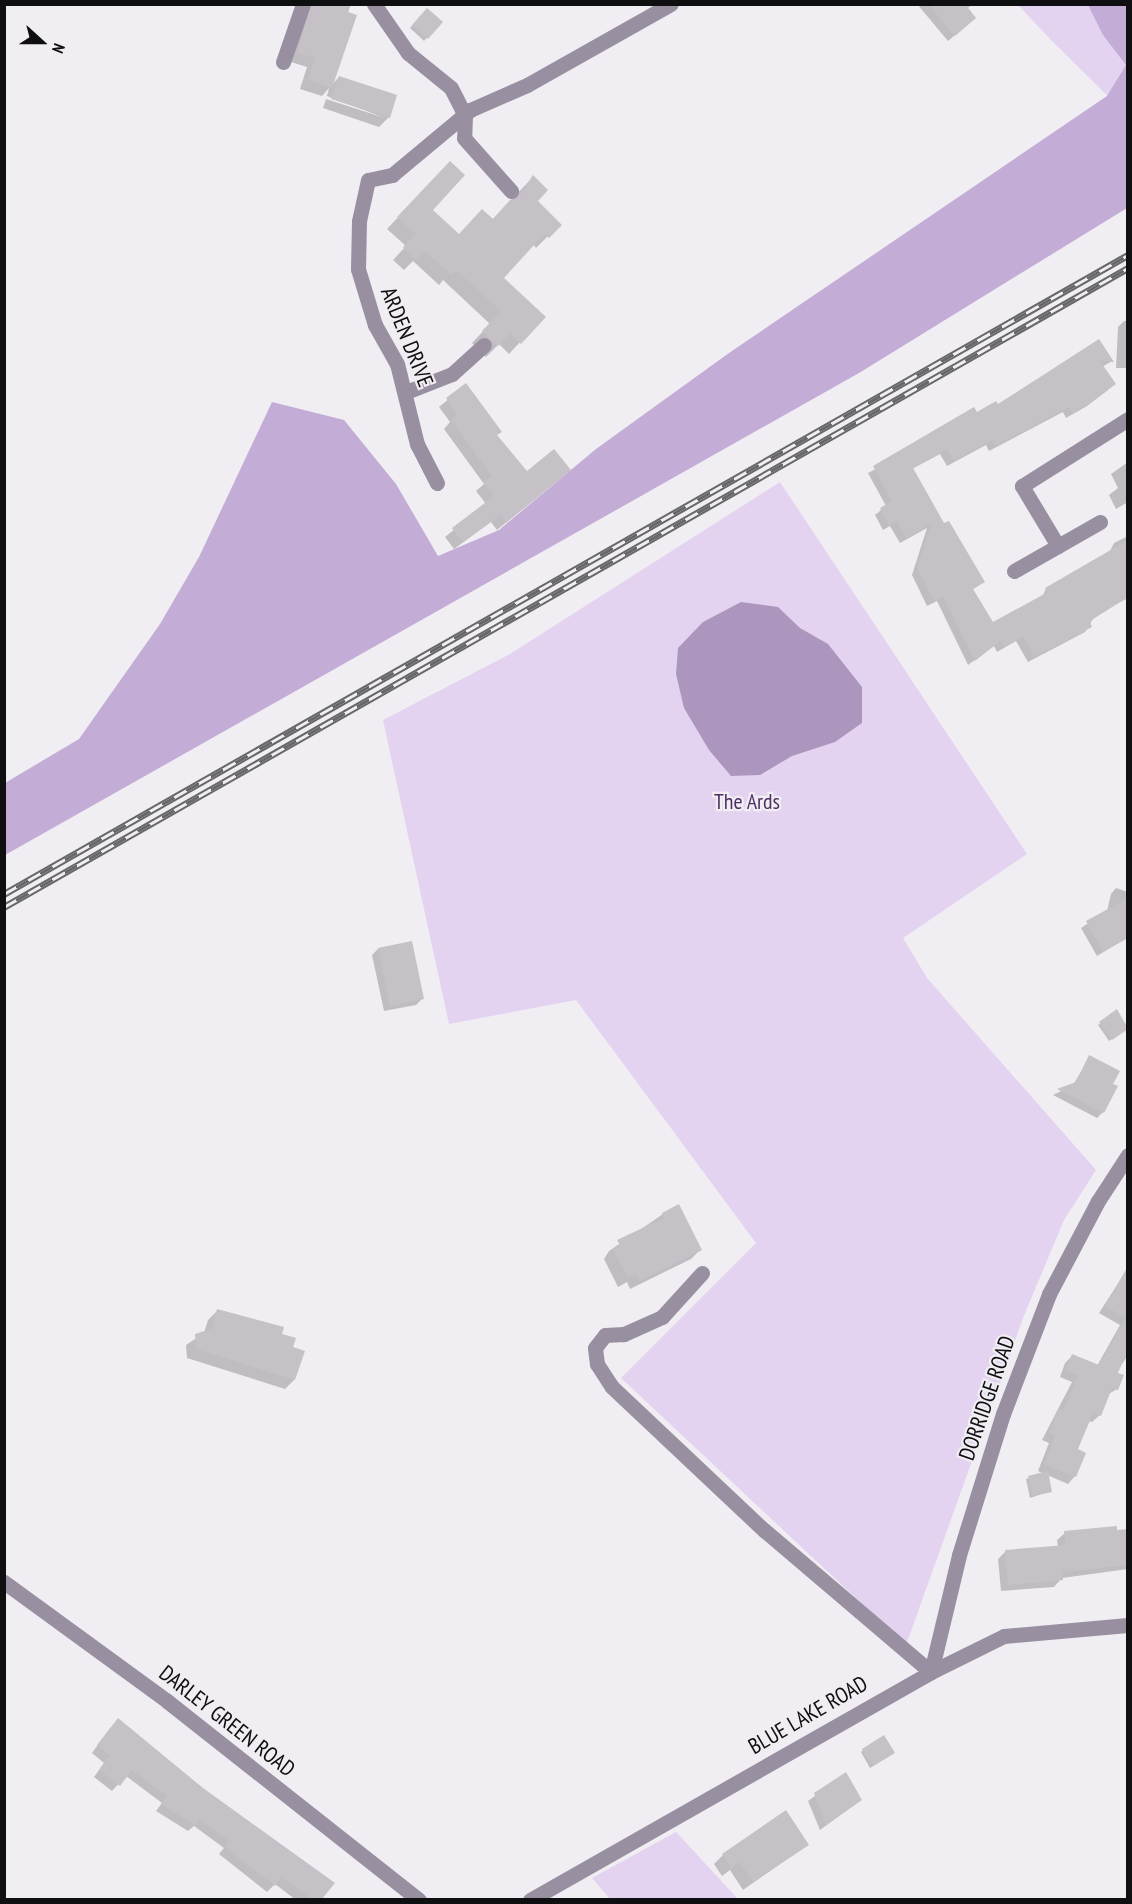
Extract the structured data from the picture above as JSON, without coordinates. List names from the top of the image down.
{
  "streets": {
    "street": [
      "ARDEN DRIVE",
      "DORRIDGE ROAD",
      "BLUE LAKE ROAD",
      "DARLEY GREEN ROAD"
    ]
  },
  "crossings": [
    ["DORRIDGE ROAD", "BLUE LAKE ROAD"]
  ],
  "parks": ["The Ards"],
  "north": "right"
}
